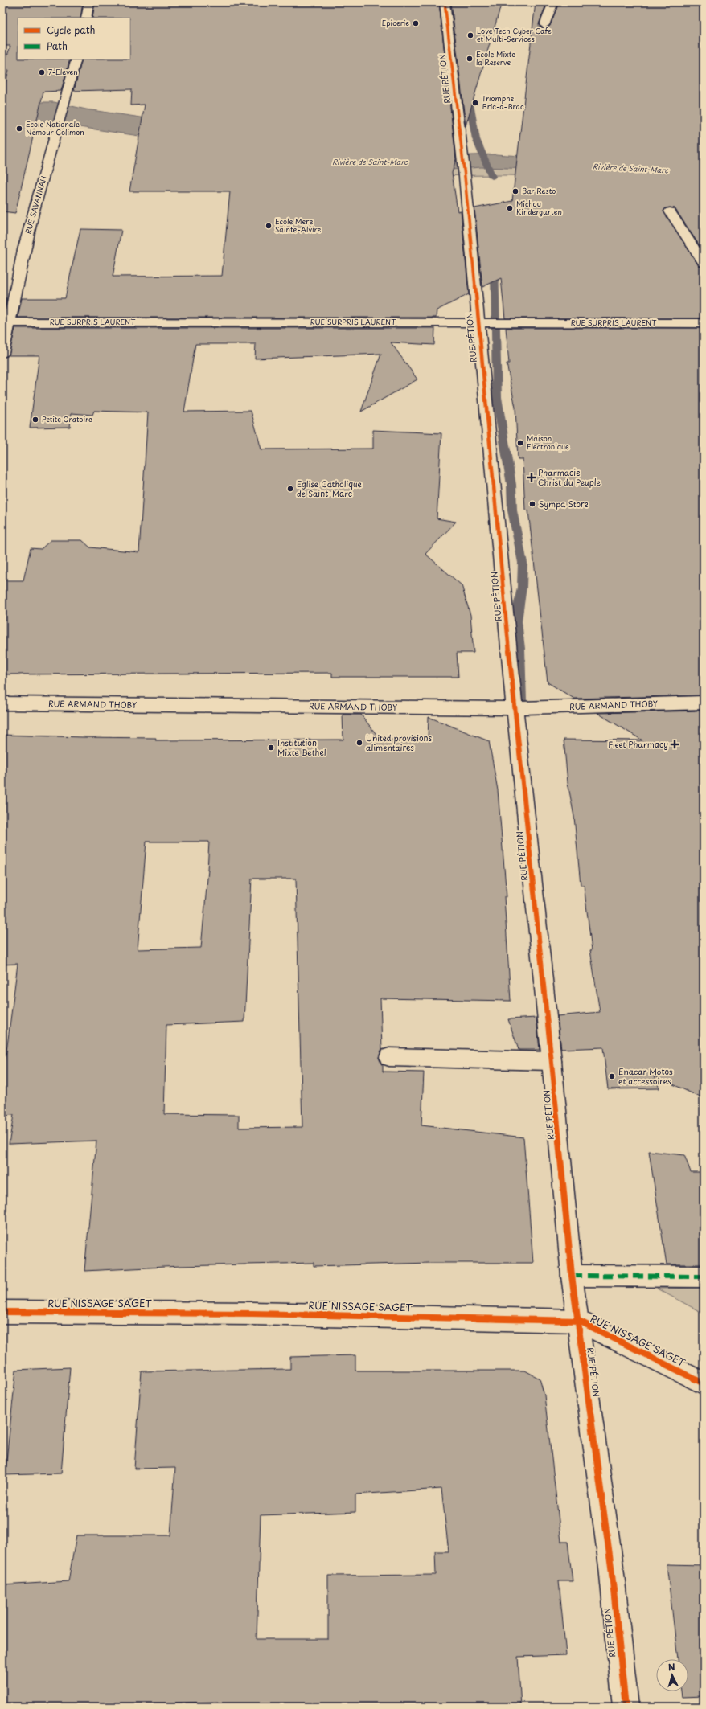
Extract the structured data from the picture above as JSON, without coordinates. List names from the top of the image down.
{
  "streets": {
    "street": [
      "RUE PÉTION",
      "RUE SAVANNAH",
      "RUE SURPRIS LAURENT",
      "RUE ARMAND THOBY",
      "RUE NISSAGE SAGET"
    ]
  },
  "crossings": [
    ["RUE PÉTION", "RUE SURPRIS LAURENT"],
    ["RUE PÉTION", "RUE ARMAND THOBY"],
    ["RUE PÉTION", "RUE NISSAGE SAGET"],
    ["RUE SAVANNAH", "RUE SURPRIS LAURENT"]
  ],
  "water": ["Rivière de Saint-Marc"],
  "places": {
    "other": [
      "Epicerie",
      "Love Tech Cyber Cafe et Multi-Services",
      "Ecole Mixte la Reserve",
      "7-Eleven",
      "Triomphe Bric-a-Brac",
      "Ecole Nationale Nemour Colimon",
      "Bar Resto",
      "Michou Kindergarten",
      "Ecole Mere Sainte-Alvire",
      "Petite Oratoire",
      "Maison Electronique",
      "Eglise Catholique de Saint-Marc",
      "Sympa Store",
      "United provisions alimentaires",
      "Institution Mixte Bethel",
      "Enacar Motos et accessoires"
    ],
    "health": ["Pharmacie Christ du Peuple", "Fleet Pharmacy"]
  },
  "legend": ["Cycle path", "Path"],
  "north": "top"
}
